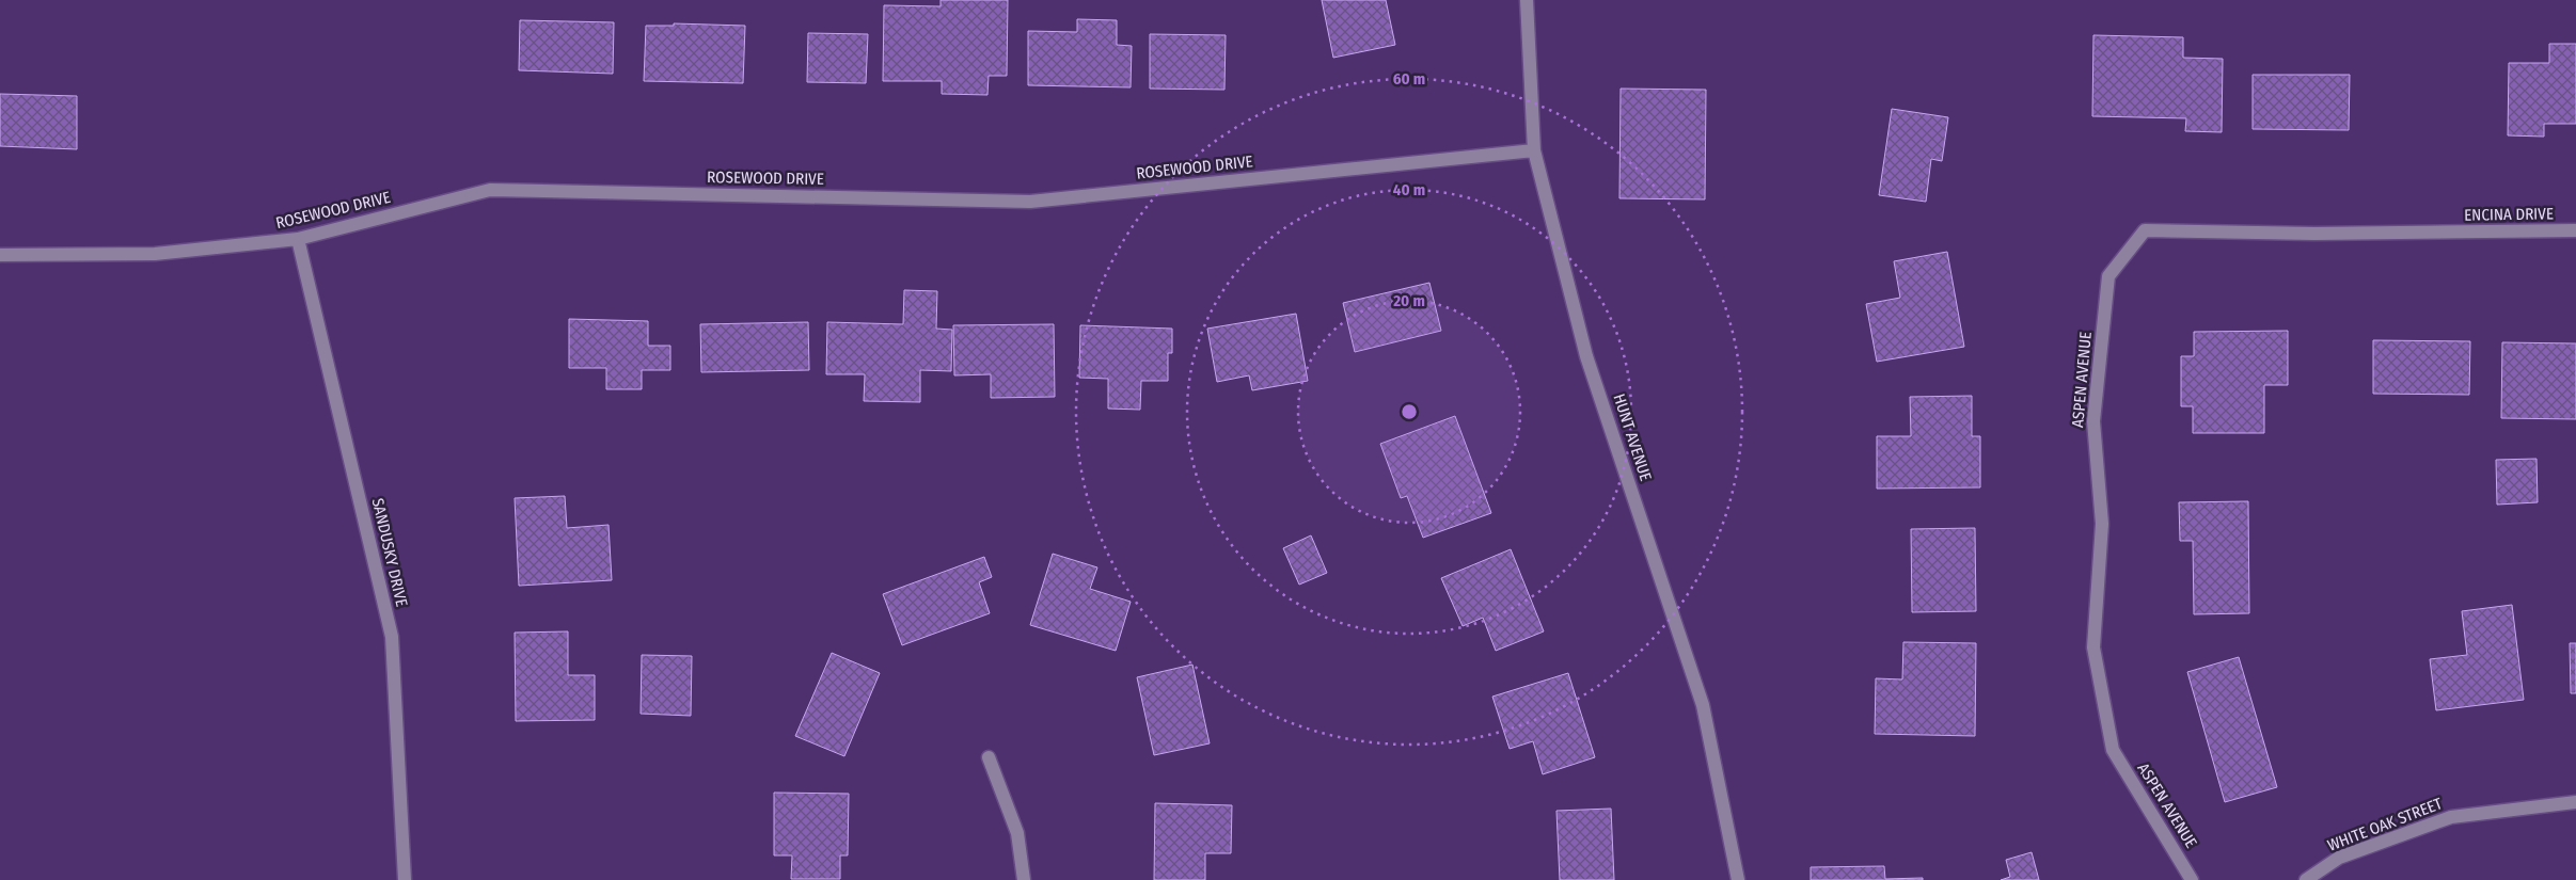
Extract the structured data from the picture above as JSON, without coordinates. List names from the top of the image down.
{
  "streets": {
    "street": [
      "ROSEWOOD DRIVE",
      "ENCINA DRIVE",
      "ASPEN AVENUE",
      "HUNT AVENUE",
      "SANDUSKY DRIVE",
      "WHITE OAK STREET"
    ]
  },
  "crossings": [
    ["ROSEWOOD DRIVE", "HUNT AVENUE"],
    ["ROSEWOOD DRIVE", "SANDUSKY DRIVE"],
    ["ENCINA DRIVE", "ASPEN AVENUE"]
  ],
  "rings": ["60 m", "40 m", "20 m"]
}
